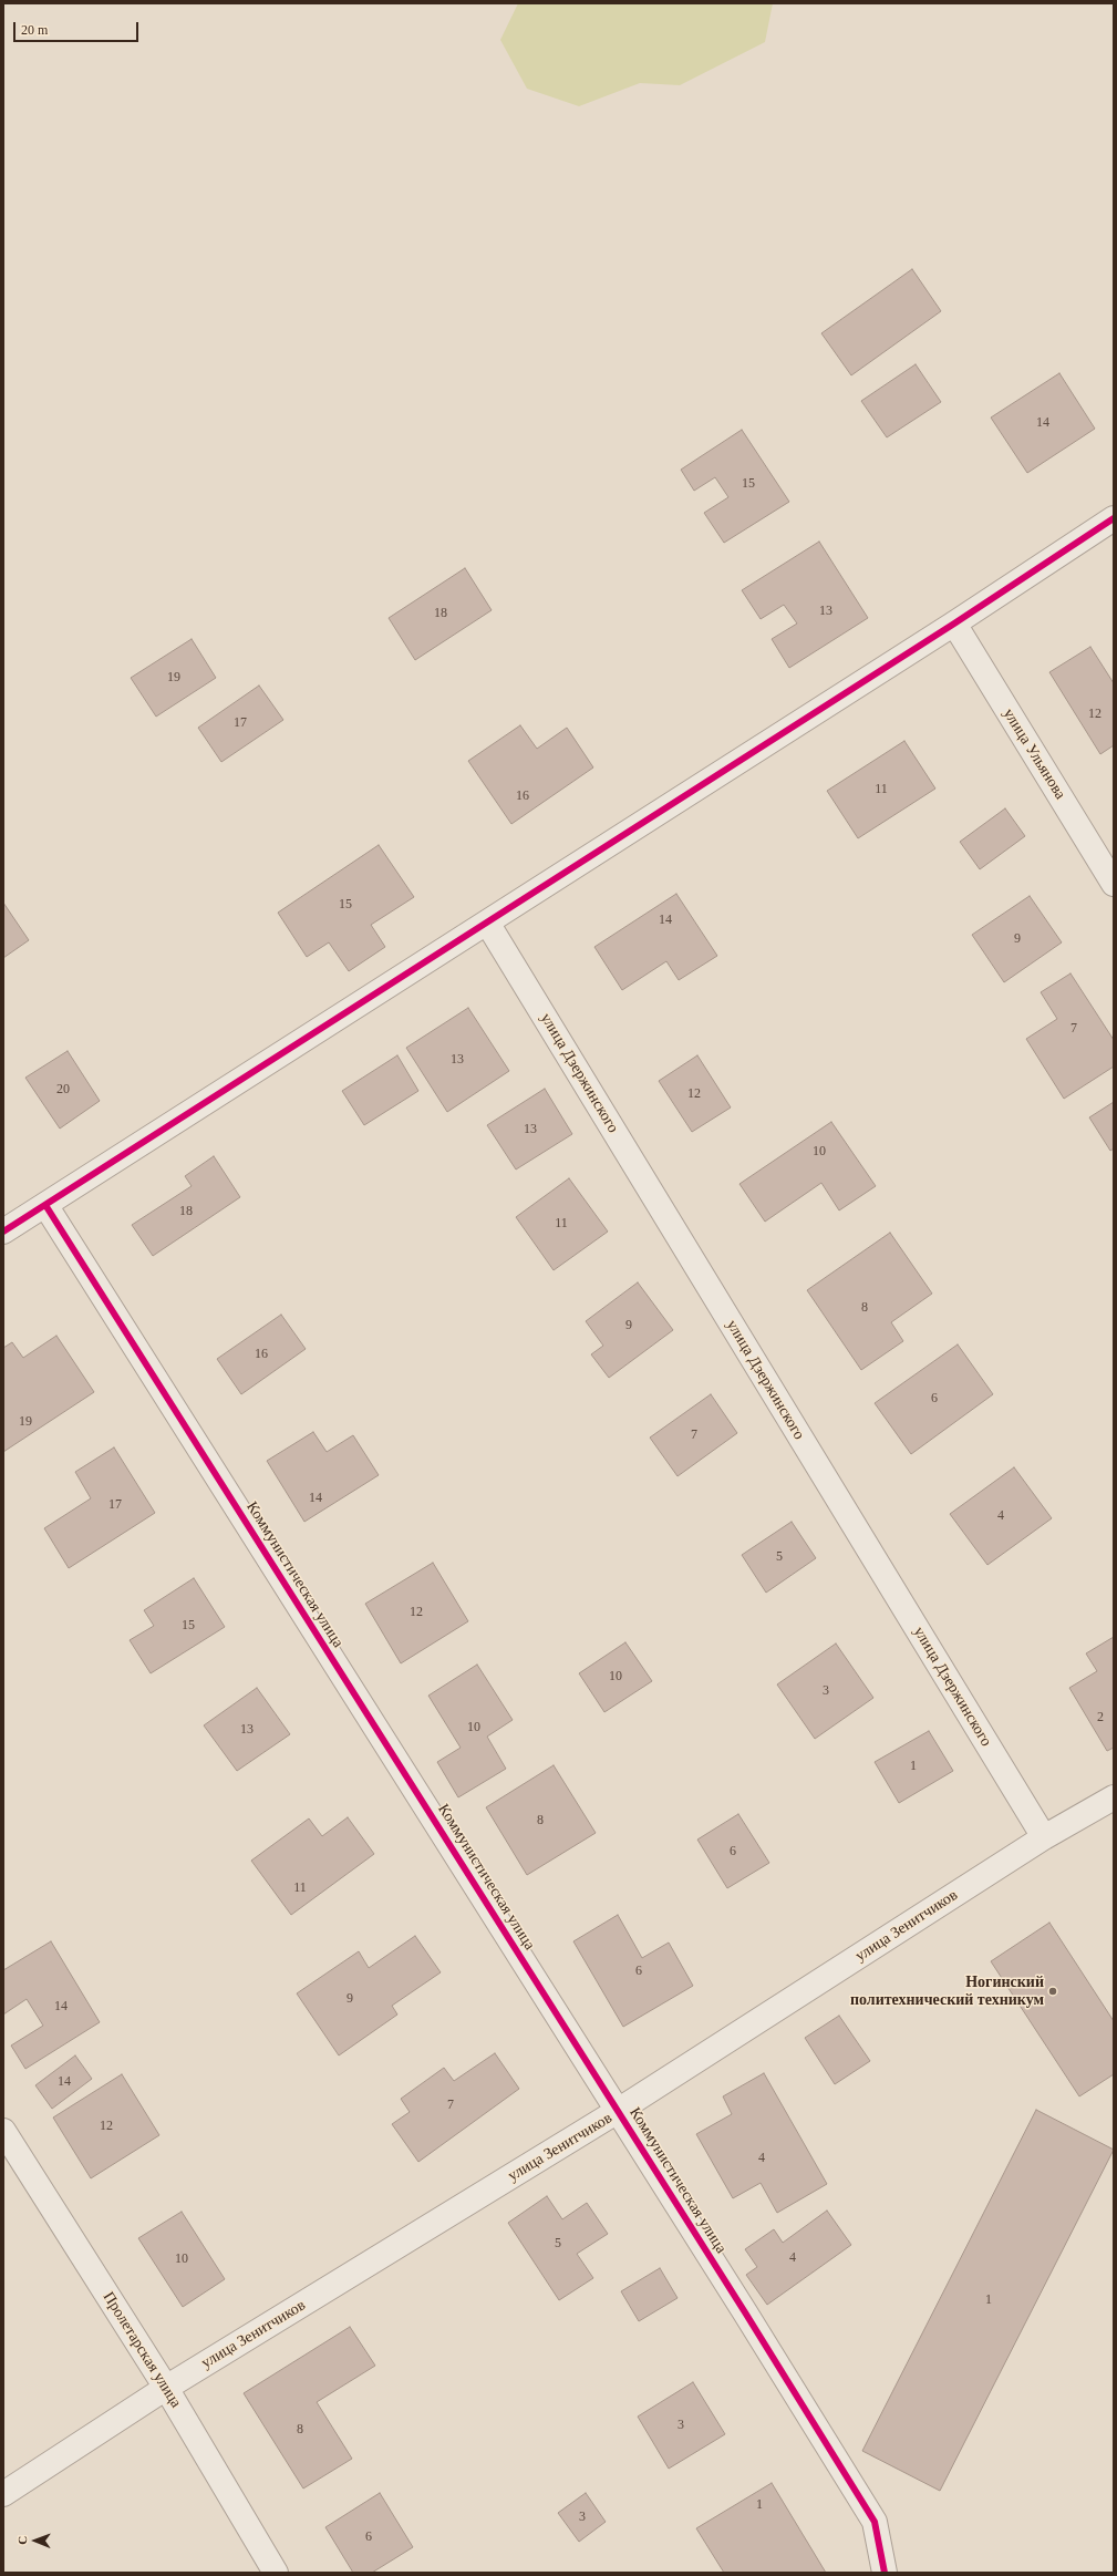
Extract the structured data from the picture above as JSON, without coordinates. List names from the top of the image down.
{
  "streets": {
    "street": [
      "улица Ульянова",
      "улица Дзержинского",
      "Коммунистическая улица",
      "улица Зенитчиков",
      "Пролетарская улица"
    ]
  },
  "crossings": [
    ["улица Дзержинского", "улица Зенитчиков"],
    ["Коммунистическая улица", "улица Зенитчиков"],
    ["улица Зенитчиков", "Пролетарская улица"]
  ],
  "places": ["Ногинский политехнический техникум"],
  "house_numbers": [
    "14",
    "15",
    "13",
    "18",
    "19",
    "12",
    "17",
    "11",
    "16",
    "15",
    "14",
    "9",
    "7",
    "13",
    "20",
    "12",
    "13",
    "10",
    "18",
    "11",
    "8",
    "9",
    "16",
    "6",
    "19",
    "7",
    "14",
    "17",
    "4",
    "5",
    "12",
    "15",
    "10",
    "3",
    "2",
    "10",
    "13",
    "1",
    "8",
    "6",
    "11",
    "6",
    "9",
    "14",
    "14",
    "7",
    "12",
    "4",
    "5",
    "4",
    "10",
    "1",
    "3",
    "8",
    "1",
    "3",
    "6"
  ],
  "scale_bar": "20 m",
  "north": "left"
}
